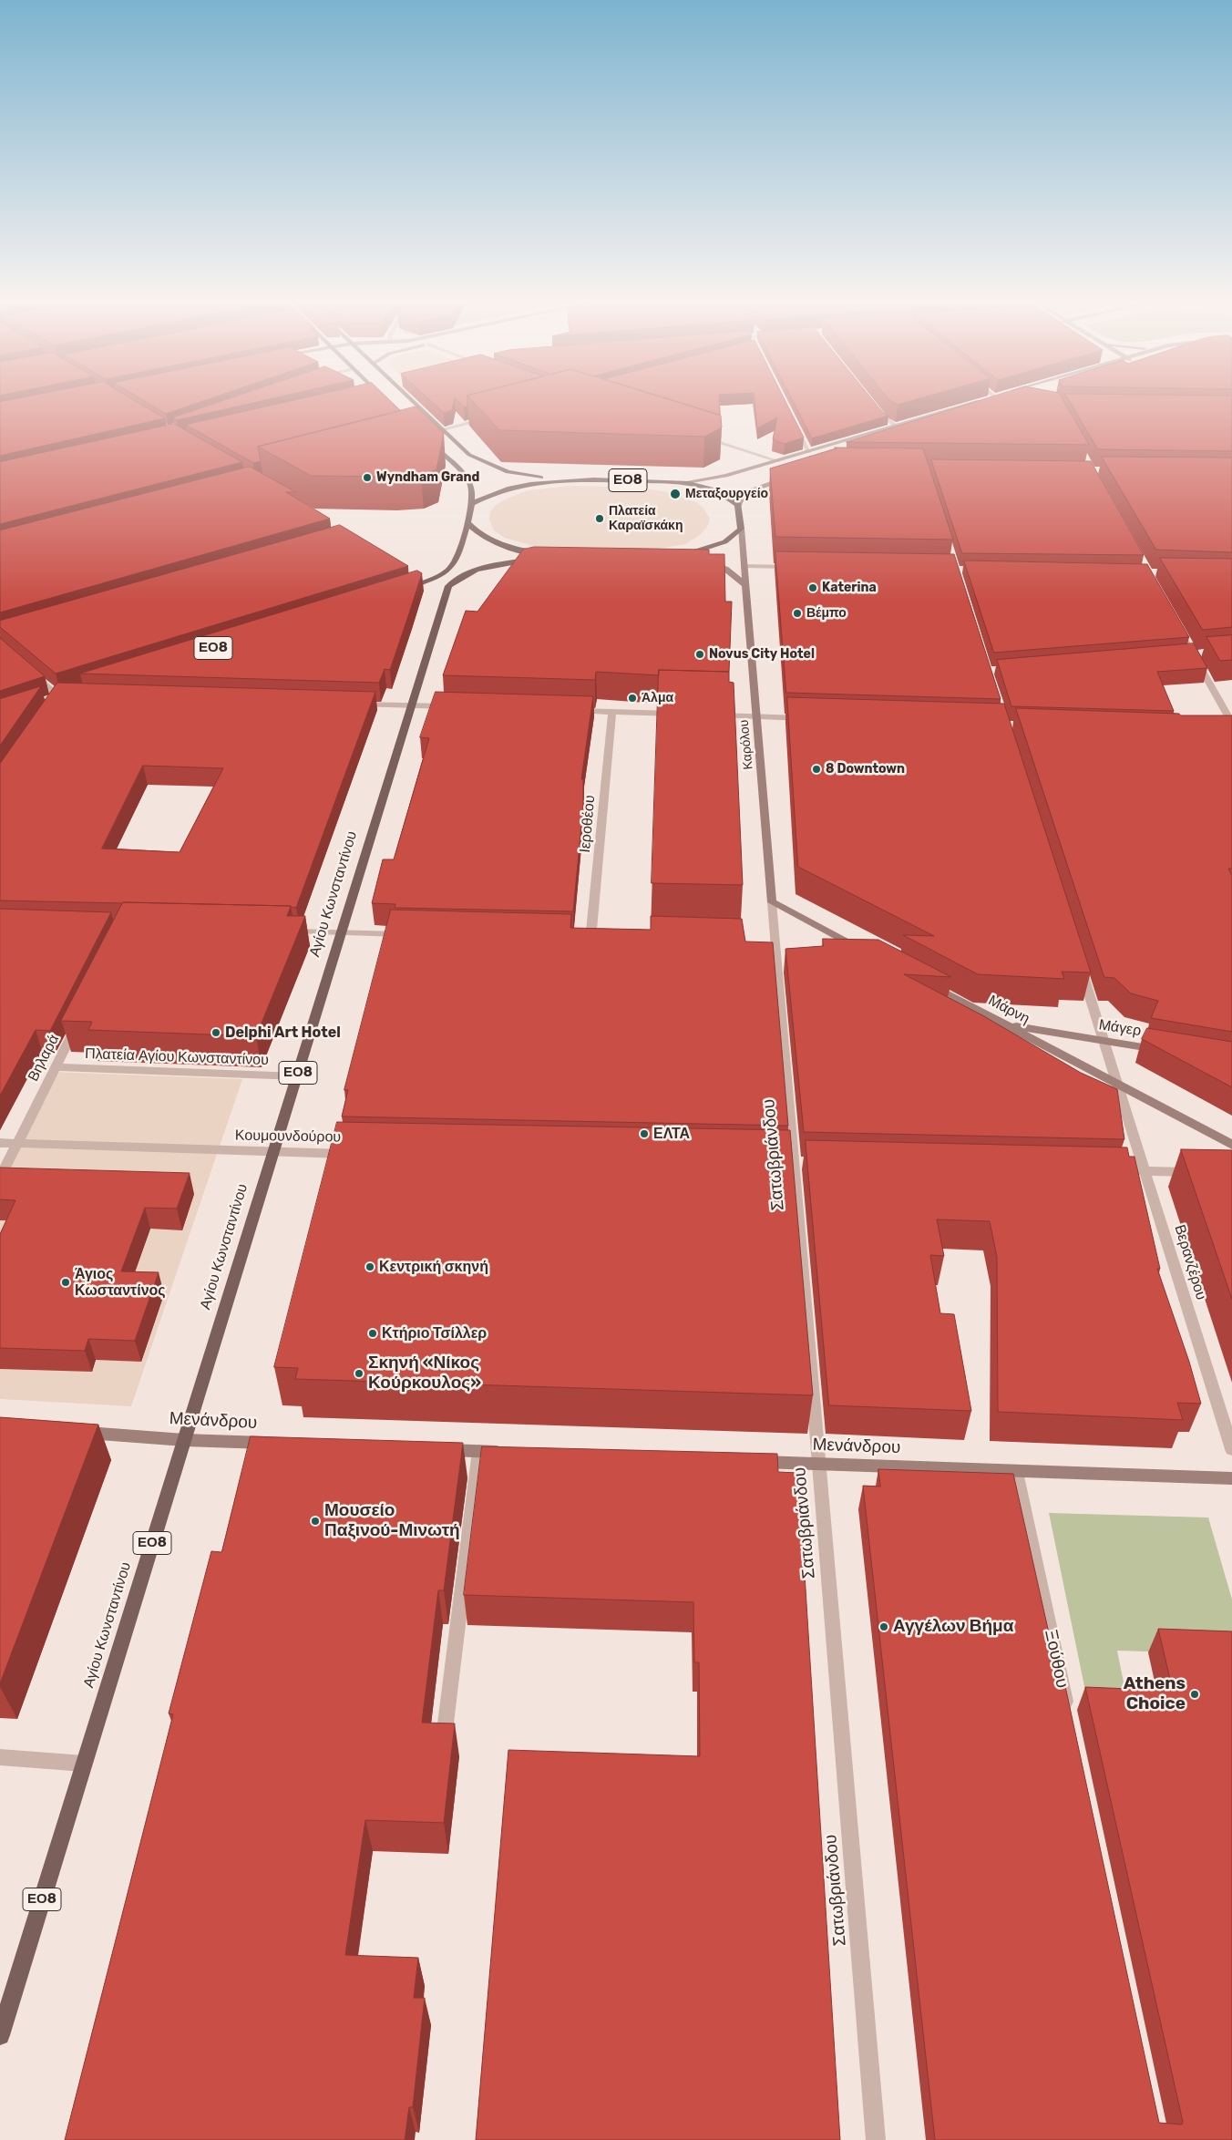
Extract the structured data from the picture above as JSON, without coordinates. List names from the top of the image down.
{
  "streets": {
    "main road": [
      "ΕΟ8",
      "Καρόλου",
      "Αγίου Κωνσταντίνου",
      "Μάρνη",
      "Μάγερ",
      "Μενάνδρου"
    ],
    "street": [
      "Ιεροθέου",
      "Πλατεία Αγίου Κωνσταντίνου",
      "Βηλαρά",
      "Κουμουνδούρου",
      "Σατωβριάνδου",
      "Βερανζέρου",
      "Ξούθου"
    ]
  },
  "crossings": [
    ["Καρόλου", "Σατωβριάνδου"],
    ["Αγίου Κωνσταντίνου", "Πλατεία Αγίου Κωνσταντίνου"],
    ["Αγίου Κωνσταντίνου", "Κουμουνδούρου"],
    ["Αγίου Κωνσταντίνου", "Μενάνδρου"],
    ["Μάρνη", "Μάγερ"],
    ["Μάρνη", "Βερανζέρου"],
    ["Μάγερ", "Βερανζέρου"],
    ["Πλατεία Αγίου Κωνσταντίνου", "Βηλαρά"],
    ["Βηλαρά", "Κουμουνδούρου"],
    ["Σατωβριάνδου", "Μενάνδρου"],
    ["Μενάνδρου", "Ξούθου"]
  ],
  "places": [
    "Wyndham Grand",
    "Μεταξουργείο",
    "Πλατεία Καραϊσκάκη",
    "Katerina",
    "Βέμπο",
    "Novus City Hotel",
    "Άλμα",
    "8 Downtown",
    "Delphi Art Hotel",
    "ΕΛΤΑ",
    "Κεντρική σκηνή",
    "Άγιος Κωσταντίνος",
    "Κτήριο Τσίλλερ",
    "Σκηνή «Νίκος Κούρκουλος»",
    "Μουσείο Παξινού-Μινωτή",
    "Αγγέλων Βήμα",
    "Athens Choice"
  ]
}
